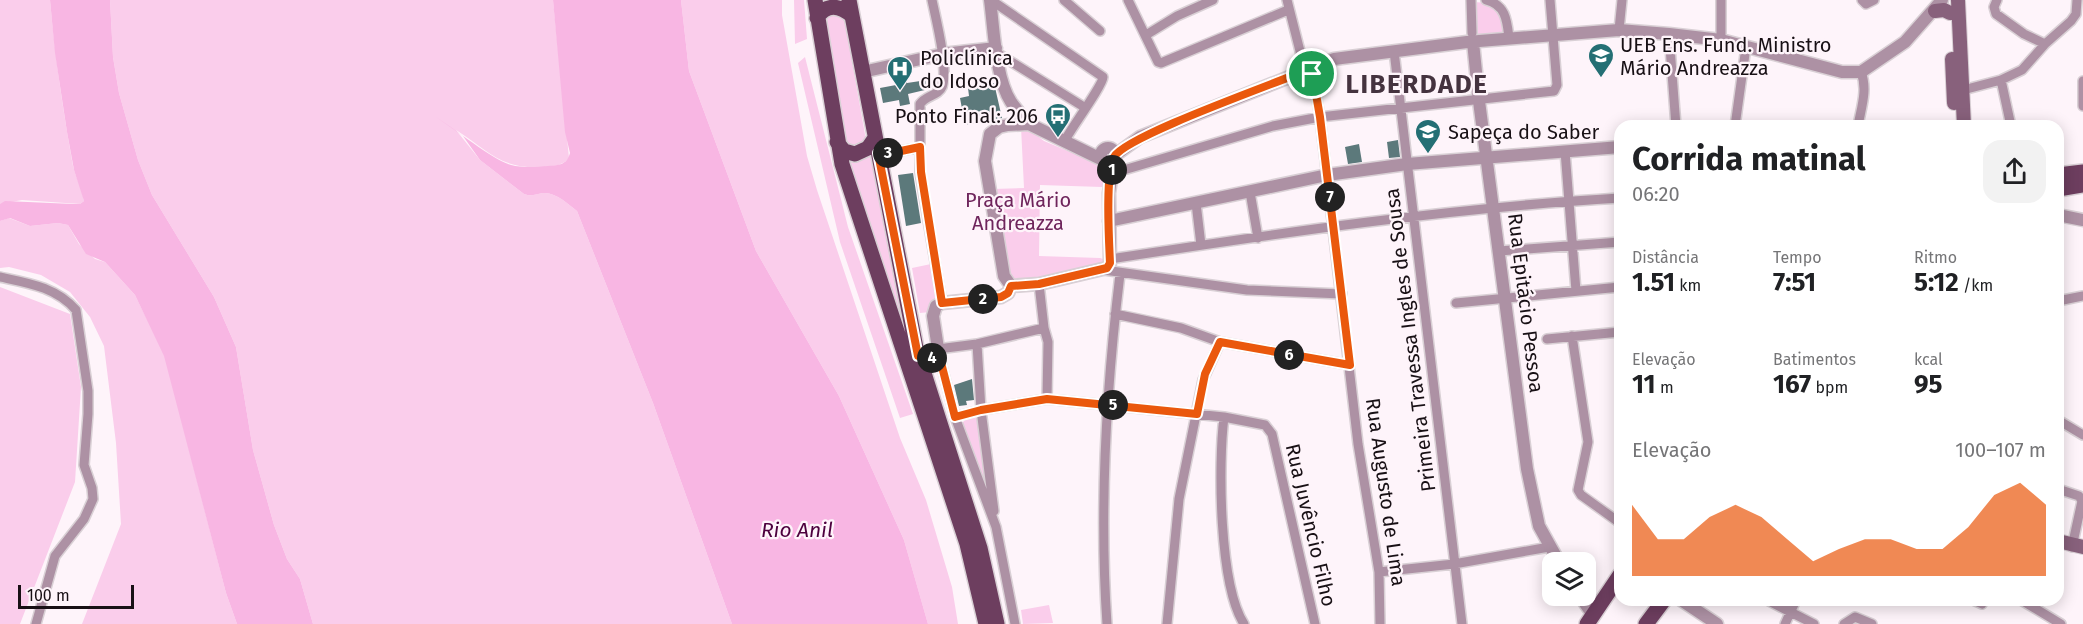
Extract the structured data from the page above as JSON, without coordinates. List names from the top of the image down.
{
  "streets": {
    "street": [
      "Rua Epitácio Pessoa",
      "Primeira Travessa Ingles de Sousa",
      "Rua Augusto de Lima",
      "Rua Juvêncio Filho"
    ]
  },
  "districts": ["LIBERDADE"],
  "water": ["Rio Anil"],
  "parks": ["Praça Mário Andreazza"],
  "places": {
    "school or university": ["UEB Ens. Fund. Ministro Mário Andreazza", "Sapeça do Saber"],
    "hospital": ["Policlínica do Idoso"],
    "bus stop": ["Ponto Final: 206"]
  },
  "scale_bar": "100 m",
  "page": {
    "heading": ["Corrida matinal", "06:20"],
    "pins": [
      "3",
      "1",
      "7",
      "2",
      "6",
      "4",
      "5"
    ],
    "stats": [
      ["Distância", "1.51 km"],
      ["Tempo", "7:51"],
      ["Ritmo", "5:12 /km"],
      ["Elevação", "11 m"],
      ["Batimentos", "167 bpm"],
      ["kcal", "95"]
    ],
    "chart": ["Elevação", "100–107 m"],
    "scale": "100 m"
  }
}
